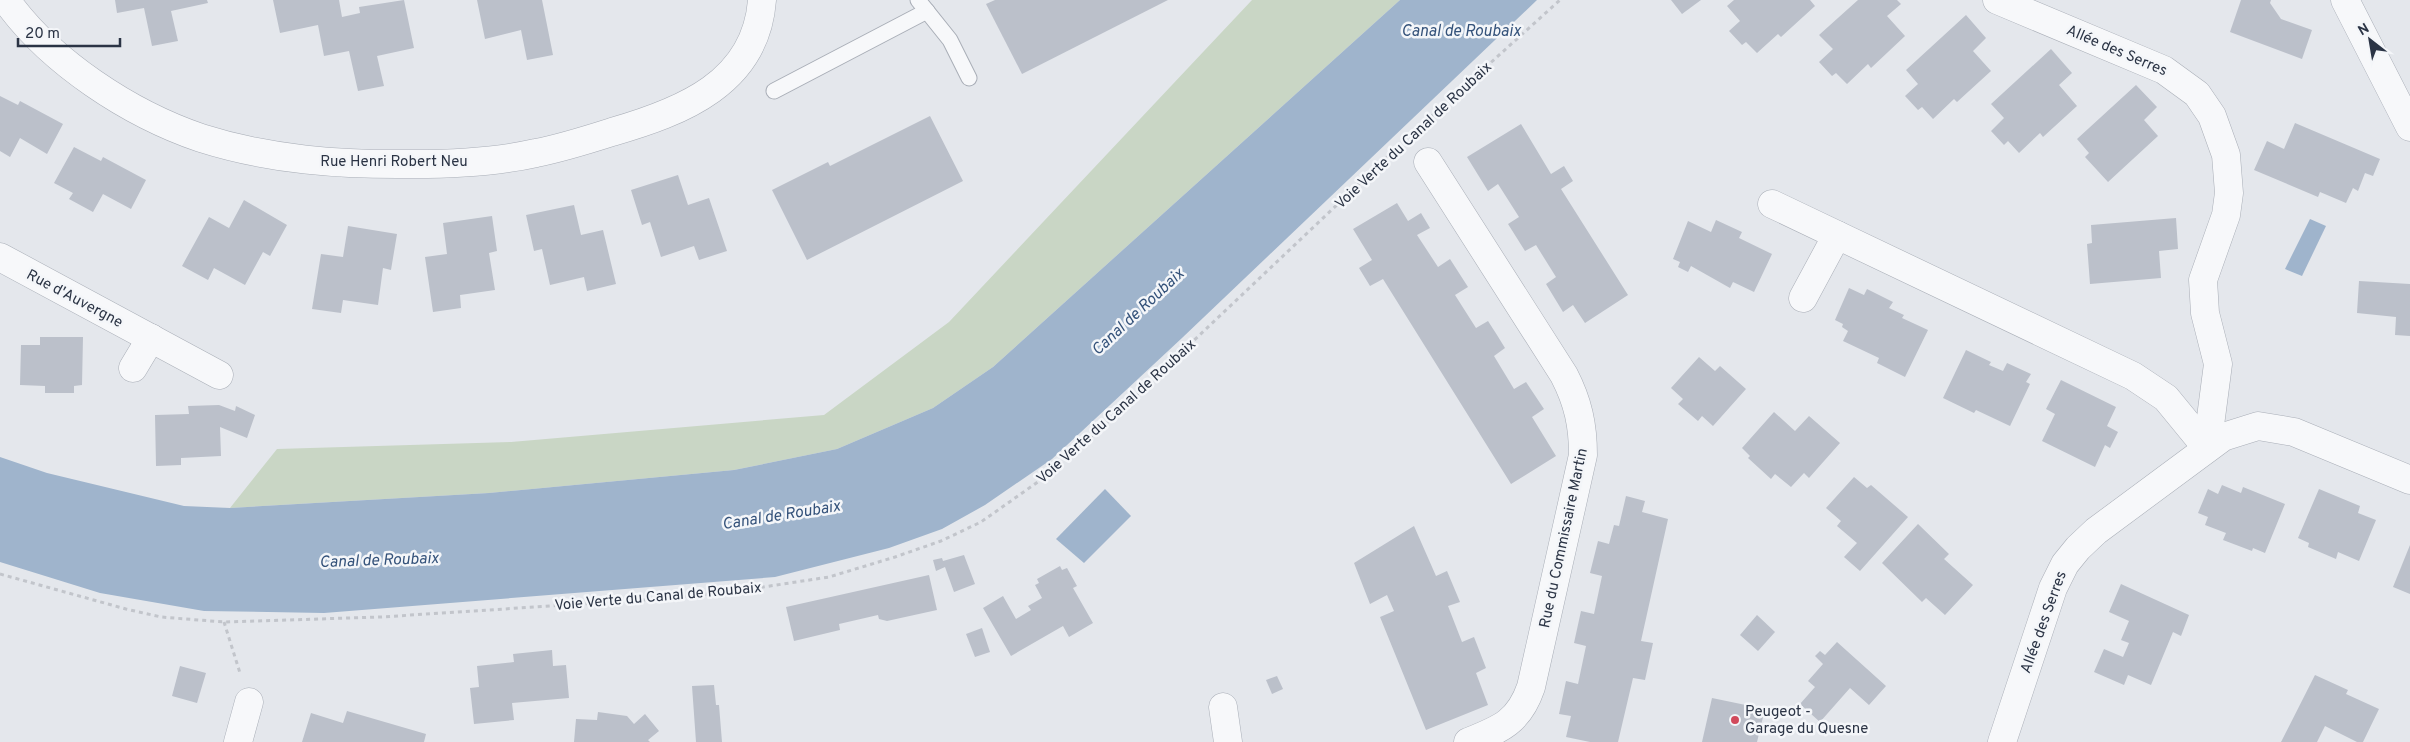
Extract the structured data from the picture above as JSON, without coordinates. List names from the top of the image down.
{
  "streets": {
    "street": [
      "Allée des Serres",
      "Rue Henri Robert Neu",
      "Rue d'Auvergne",
      "Rue du Commissaire Martin"
    ],
    "path": ["Voie Verte du Canal de Roubaix"]
  },
  "water": ["Canal de Roubaix"],
  "places": ["Peugeot - Garage du Quesne"],
  "scale_bar": "20 m",
  "north": "top left"
}
